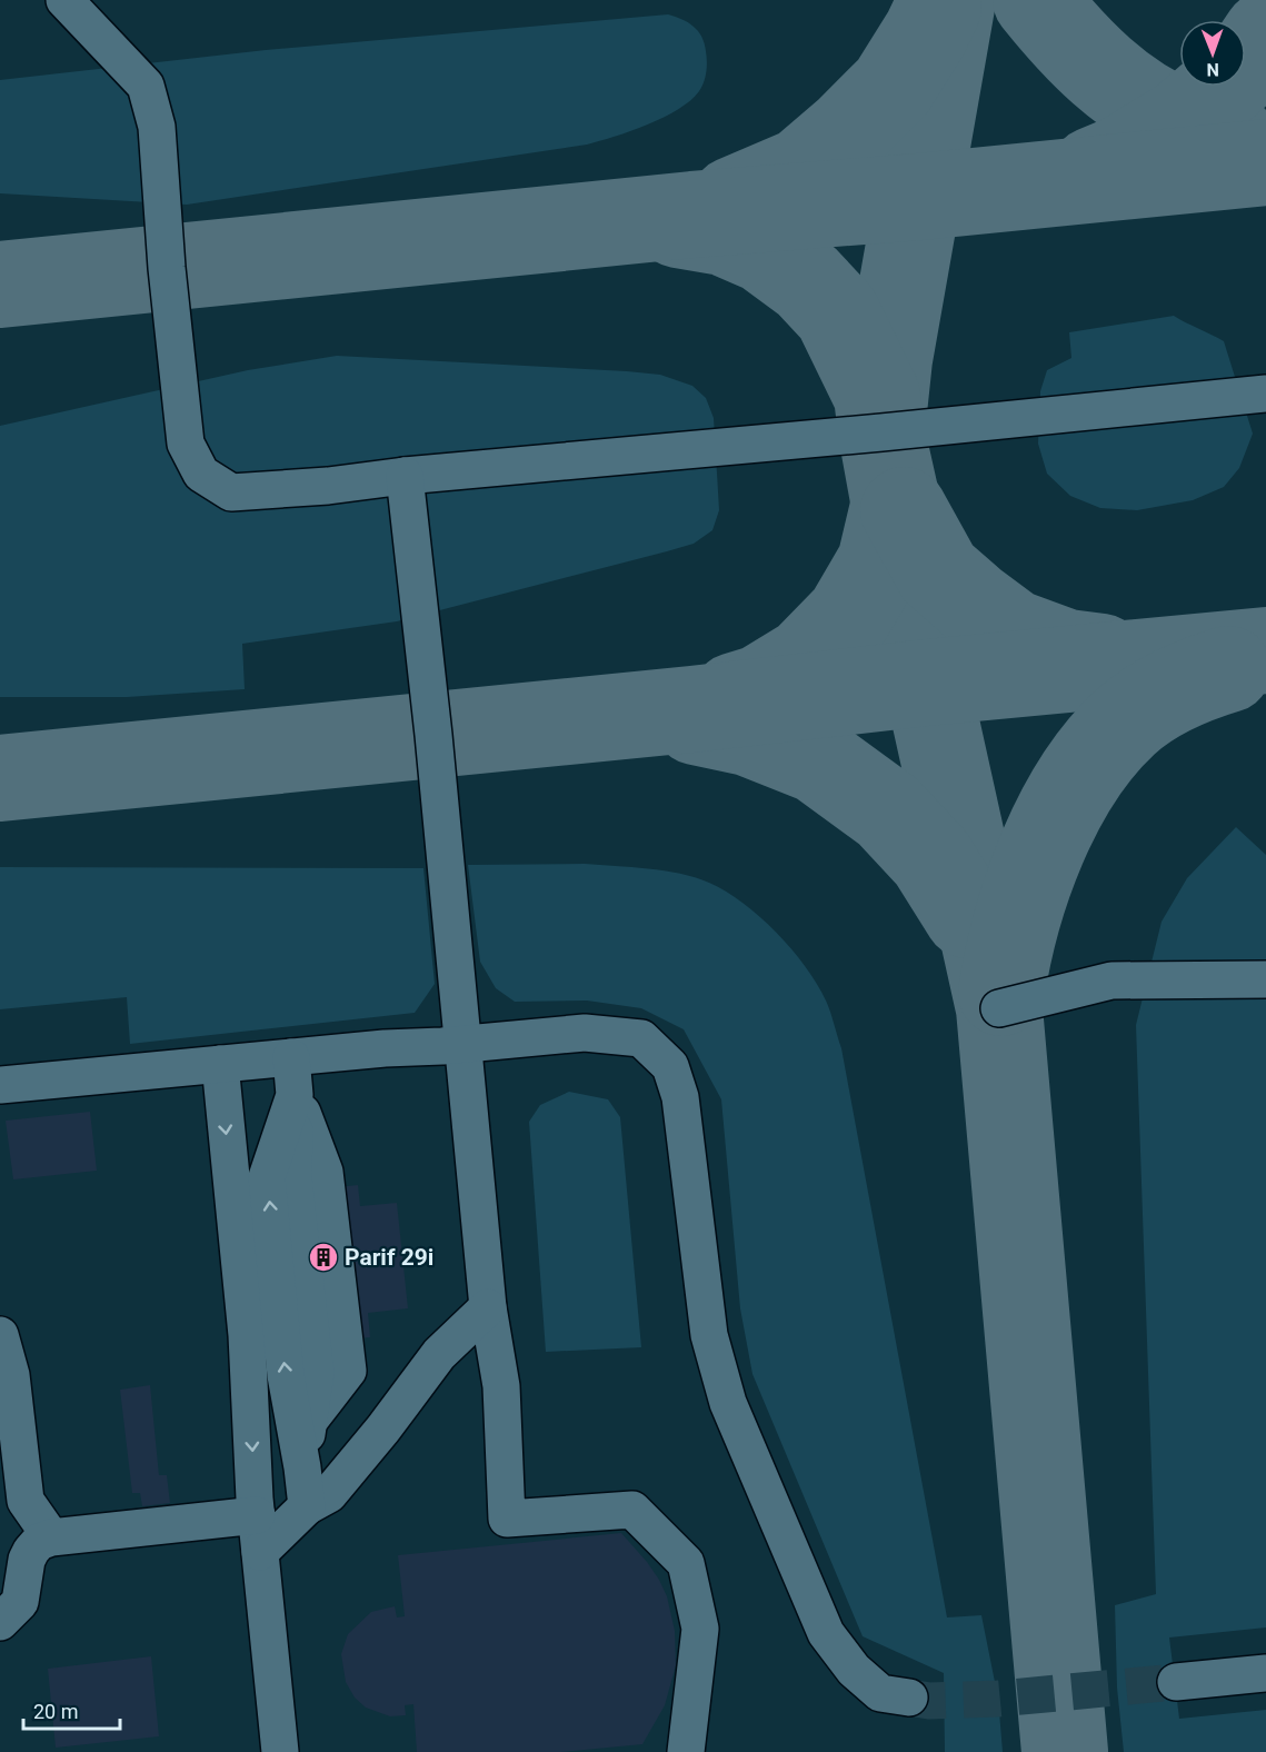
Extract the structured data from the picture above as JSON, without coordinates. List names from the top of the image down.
{
  "places": {
    "building": ["Parif 29i"]
  },
  "scale_bar": "20 m",
  "north": "bottom"
}
